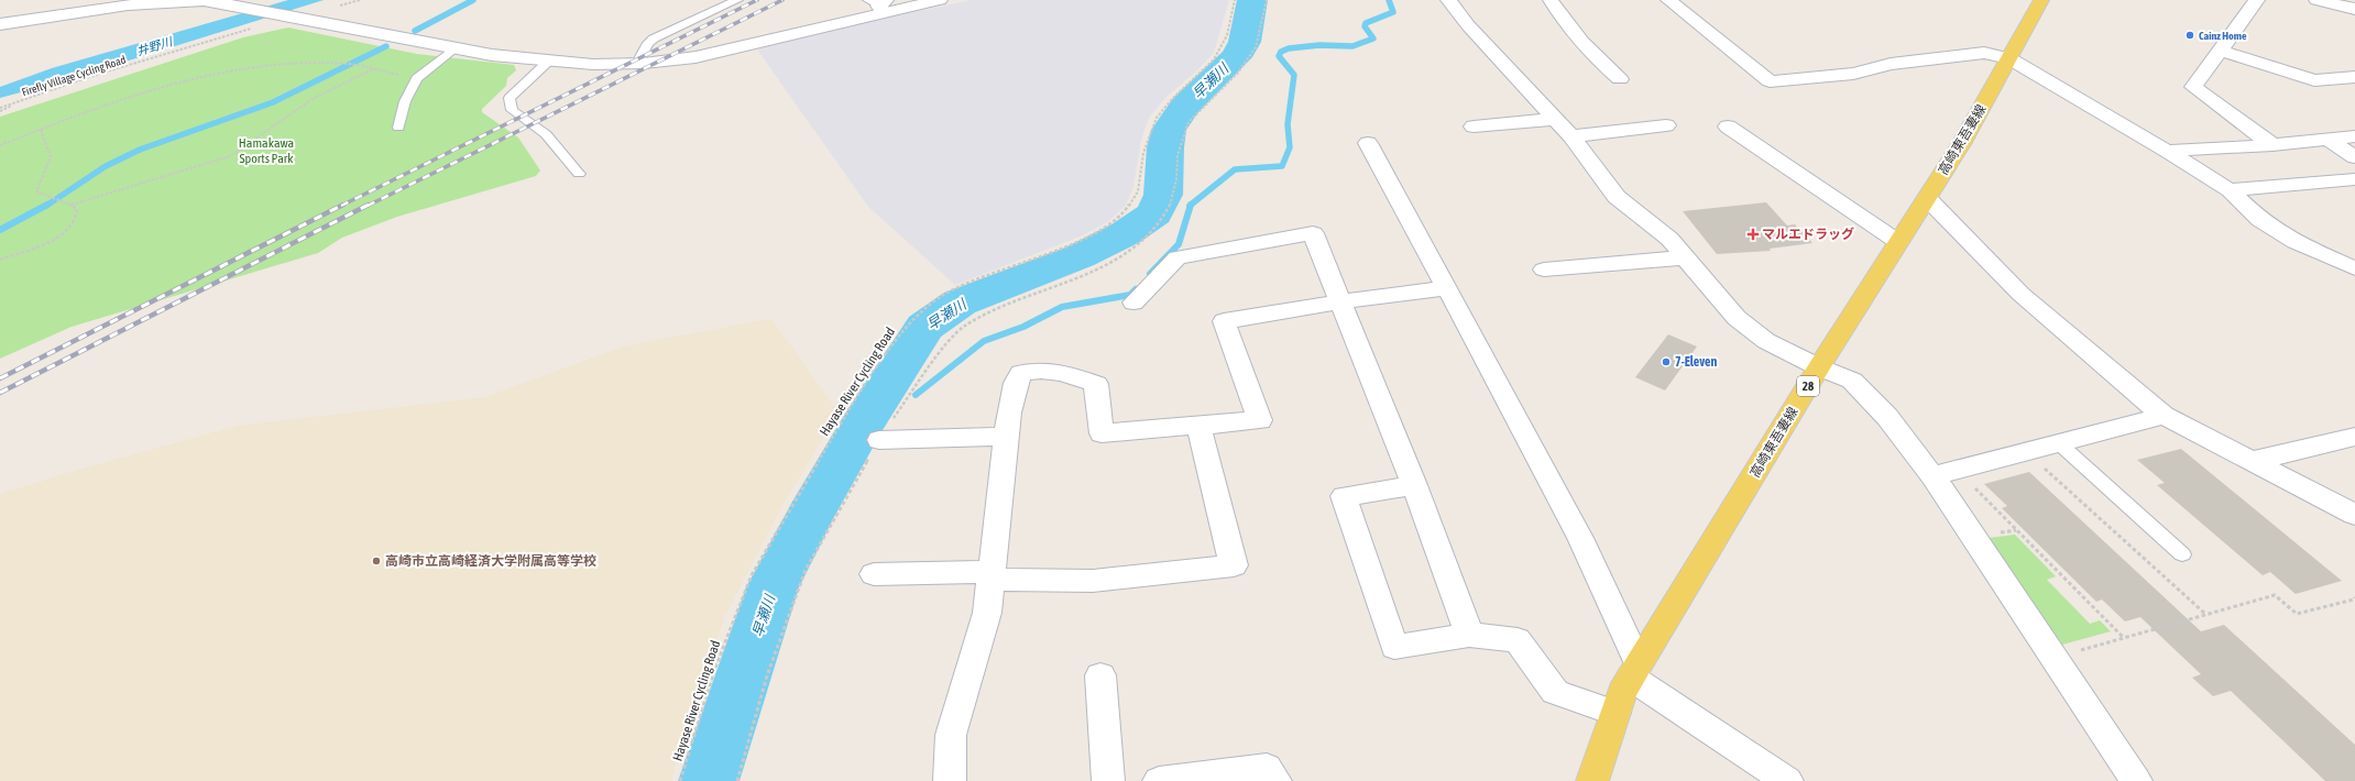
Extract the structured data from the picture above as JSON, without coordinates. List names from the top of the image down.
{
  "streets": {
    "main road": ["高崎東吾妻線", "28"],
    "path": ["Firefly Village Cycling Road", "Hayase River Cycling Road"]
  },
  "water": ["井野川", "早瀬川"],
  "parks": ["Hamakawa Sports Park"],
  "places": {
    "other": ["Cainz Home", "7-Eleven", "高崎市立高崎経済大学附属高等学校"],
    "health": ["マルエドラッグ"]
  }
}
